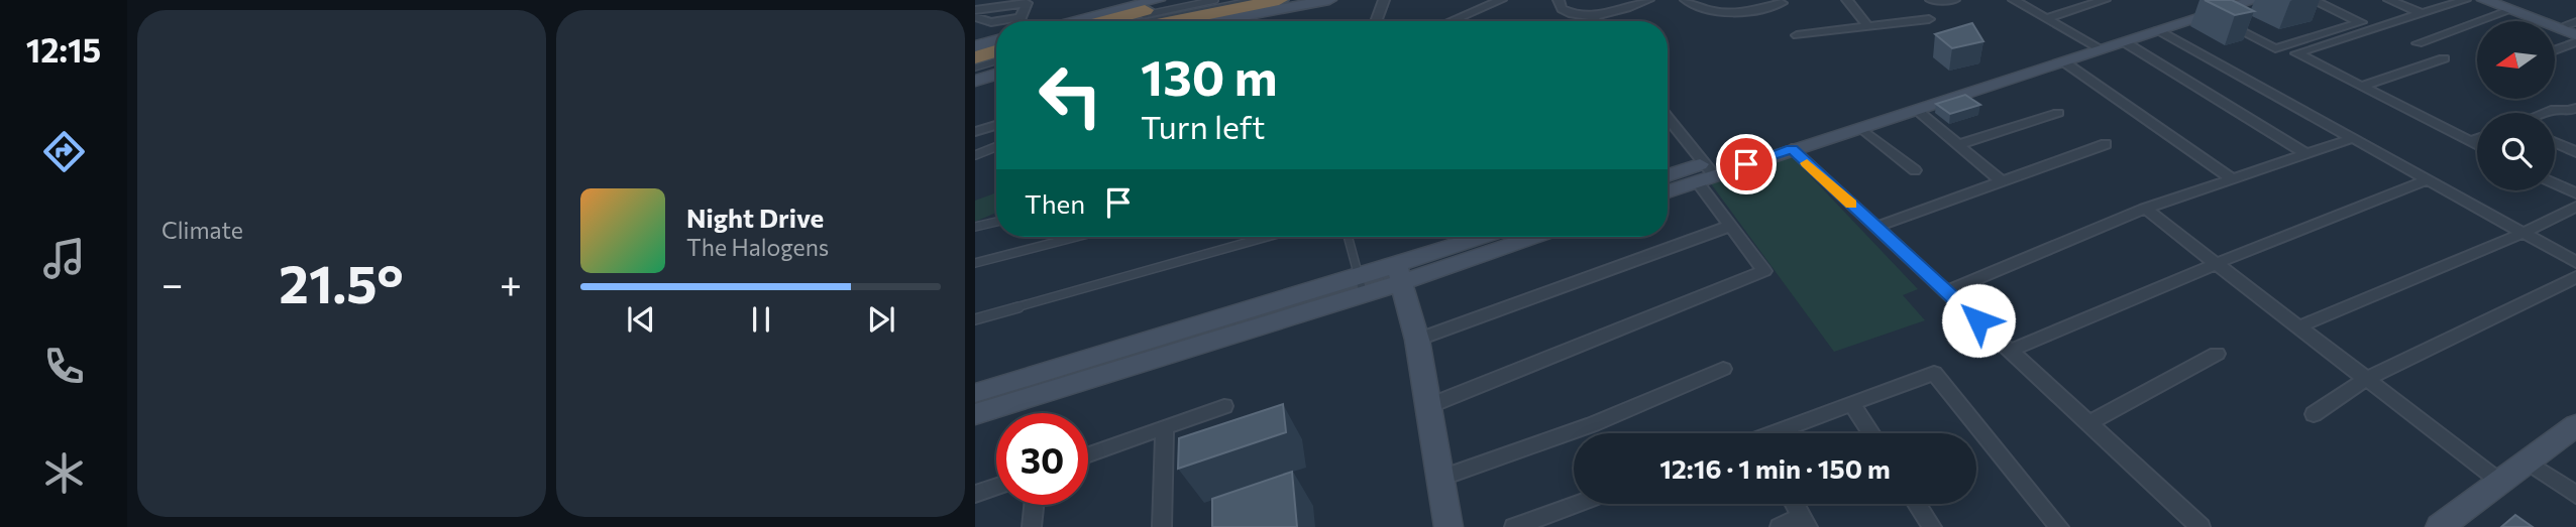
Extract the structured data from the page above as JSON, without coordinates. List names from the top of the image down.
{
  "north": "left",
  "page": {
    "tabs": "12:15",
    "tile": "Climate",
    "turn": ["130 m", "Turn left"],
    "then": "Then",
    "song": ["Night Drive", "The Halogens"],
    "heat": ["−", "21.5°", "+"],
    "limit": "30",
    "trip": "12:16 · 1 min · 150 m"
  }
}
